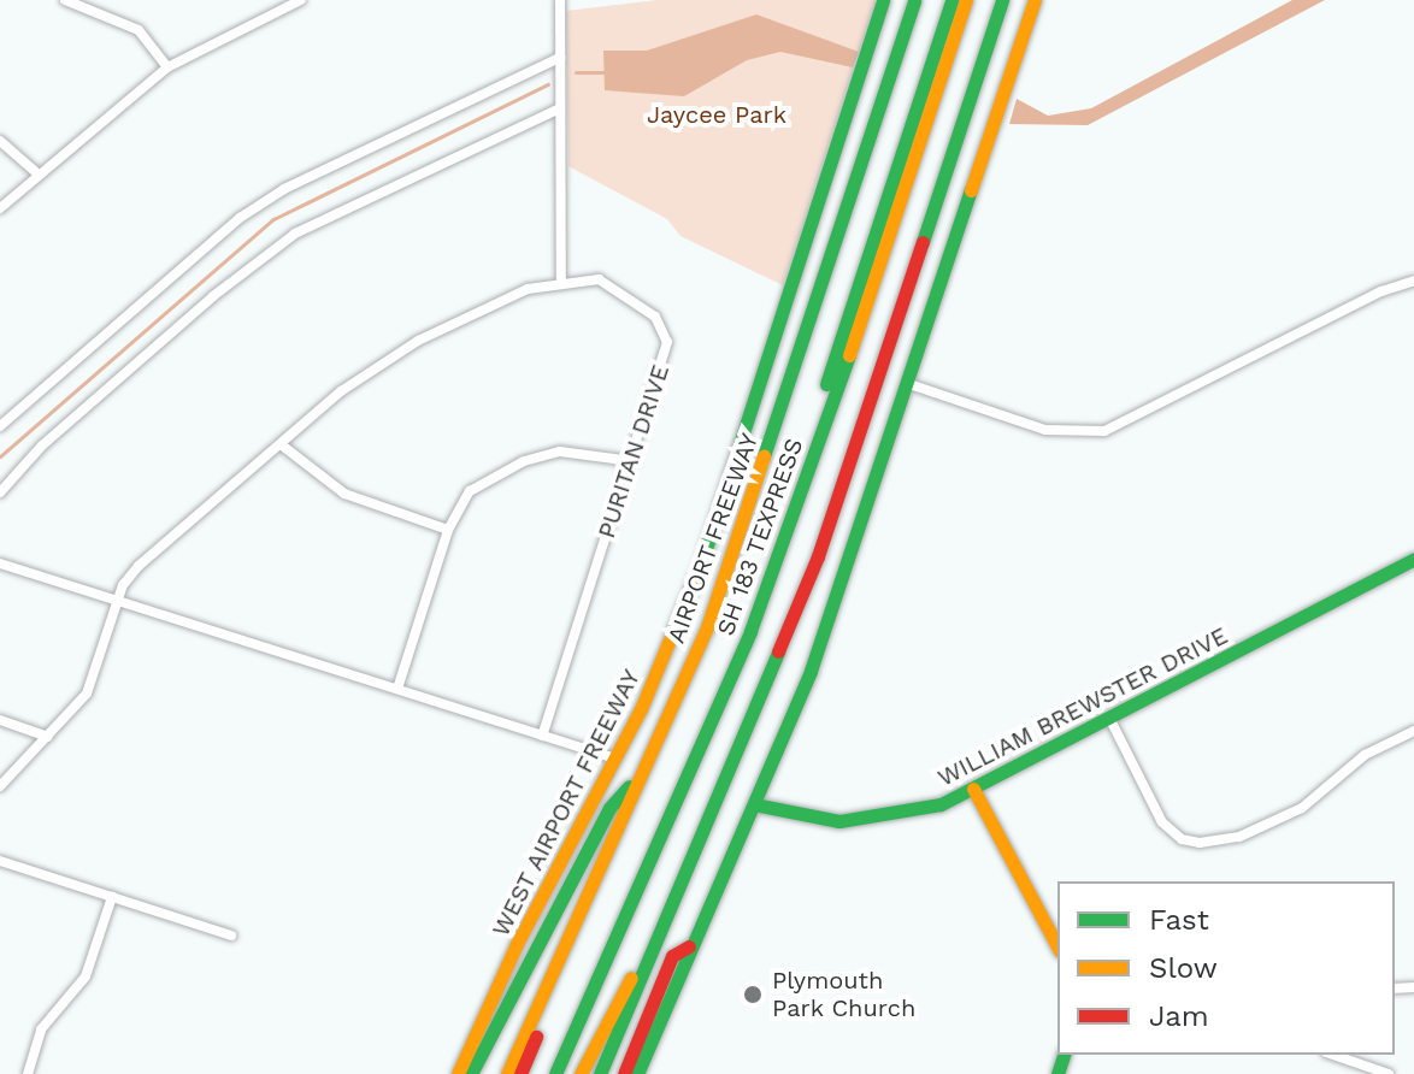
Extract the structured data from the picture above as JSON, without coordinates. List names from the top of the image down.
{
  "streets": {
    "main road": [
      "SH 183 TEXPRESS",
      "AIRPORT FREEWAY",
      "WILLIAM BREWSTER DRIVE",
      "WEST AIRPORT FREEWAY"
    ],
    "street": ["PURITAN DRIVE"]
  },
  "parks": ["Jaycee Park"],
  "places": ["Plymouth Park Church"],
  "legend": ["Fast", "Slow", "Jam"]
}
